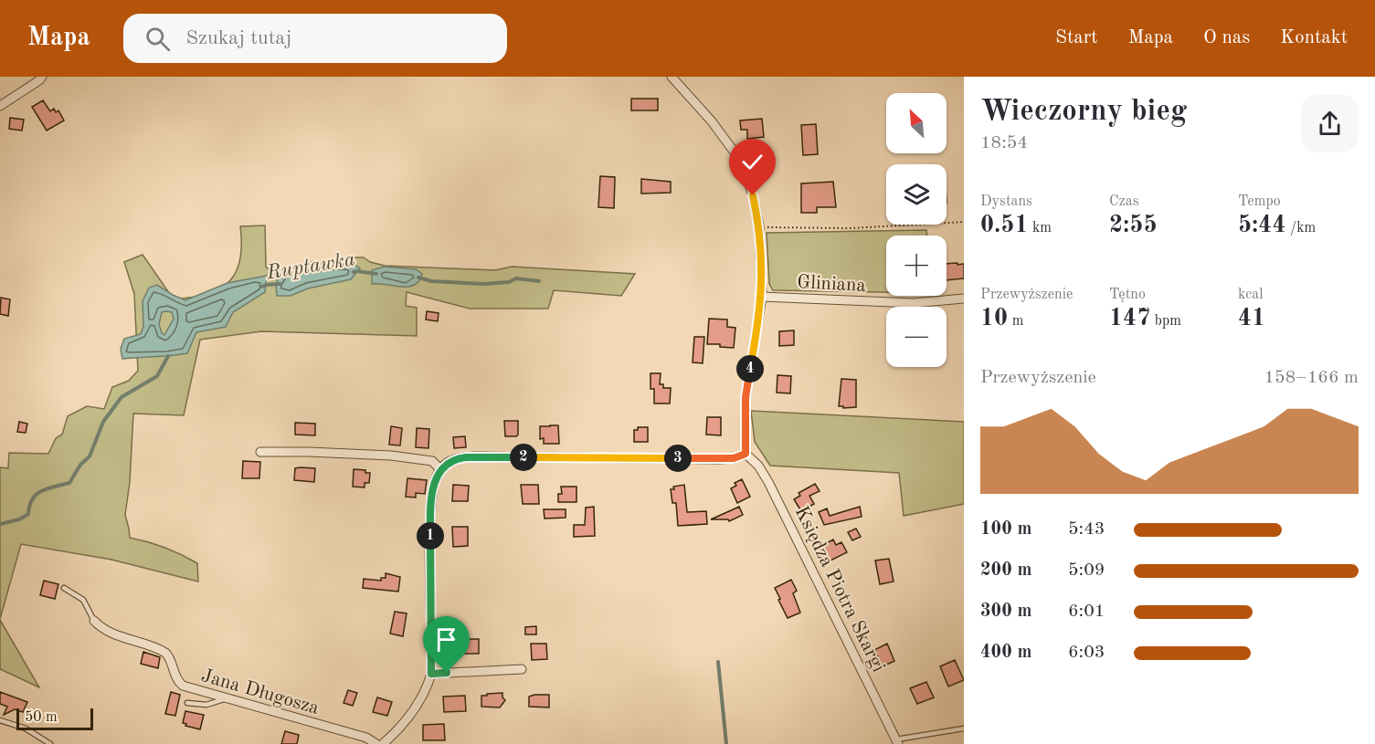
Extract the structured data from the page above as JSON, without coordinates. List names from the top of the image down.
{
  "streets": {
    "street": ["Gliniana", "Księdza Piotra Skargi", "Jana Długosza"]
  },
  "water": ["Ruptawka"],
  "scale_bar": "50 m",
  "north": "top left",
  "page": {
    "header": "Mapa",
    "search": "Szukaj tutaj",
    "nav": [
      "Start",
      "Mapa",
      "O nas",
      "Kontakt"
    ],
    "heading": ["Wieczorny bieg", "18:54"],
    "map_buttons": ["+", "−"],
    "stats": [
      ["Dystans", "0.51 km"],
      ["Czas", "2:55"],
      ["Tempo", "5:44 /km"],
      ["Przewyższenie", "10 m"],
      ["Tętno", "147 bpm"],
      ["kcal", "41"]
    ],
    "pins": [
      "4",
      "2",
      "3",
      "1"
    ],
    "chart": ["Przewyższenie", "158–166 m"],
    "list": [
      {
        "name": "100 m",
        "note": "5:43"
      },
      {
        "name": "200 m",
        "note": "5:09"
      },
      {
        "name": "300 m",
        "note": "6:01"
      },
      {
        "name": "400 m",
        "note": "6:03"
      }
    ],
    "scale": "50 m"
  }
}
